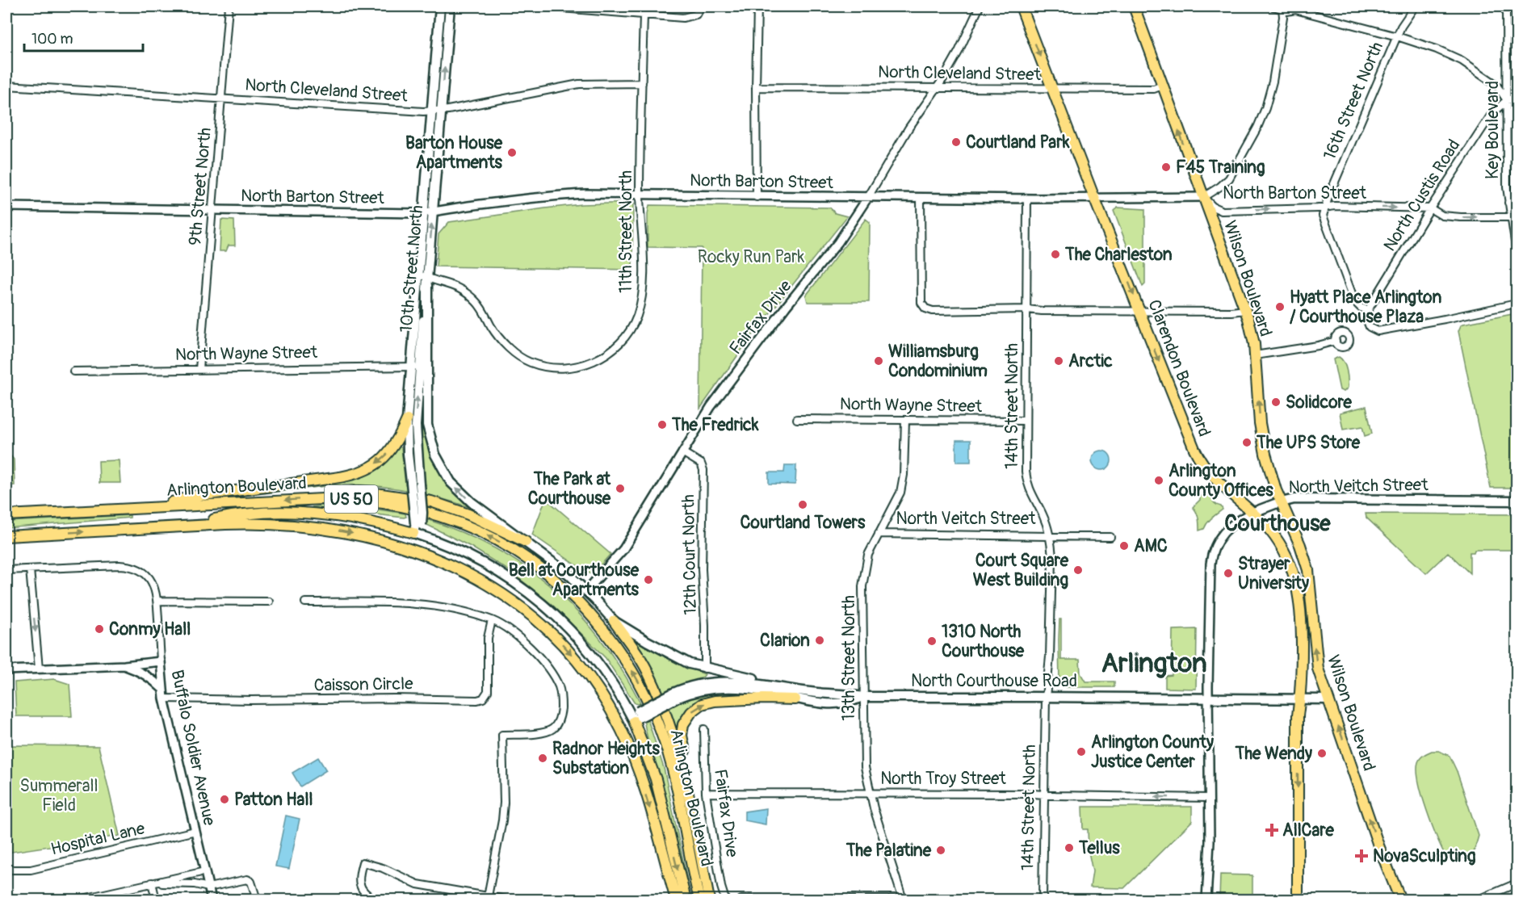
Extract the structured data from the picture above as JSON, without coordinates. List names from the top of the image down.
{
  "streets": {
    "main road": [
      "10th Street North",
      "Wilson Boulevard",
      "Clarendon Boulevard",
      "North Veitch Street",
      "Arlington Boulevard",
      "US 50",
      "North Courthouse Road"
    ],
    "street": [
      "North Cleveland Street",
      "16th Street North",
      "Key Boulevard",
      "North Barton Street",
      "9th Street North",
      "North Custis Road",
      "11th Street North",
      "Fairfax Drive",
      "North Wayne Street",
      "14th Street North",
      "12th Court North",
      "13th Street North",
      "Caisson Circle",
      "Buffalo Soldier Avenue",
      "North Troy Street",
      "Hospital Lane"
    ]
  },
  "crossings": [
    ["North Cleveland Street", "9th Street North"],
    ["North Cleveland Street", "11th Street North"],
    ["North Cleveland Street", "10th Street North"],
    ["North Cleveland Street", "Wilson Boulevard"],
    ["North Cleveland Street", "Fairfax Drive"],
    ["North Cleveland Street", "Clarendon Boulevard"],
    ["16th Street North", "North Barton Street"],
    ["Key Boulevard", "North Barton Street"],
    ["Key Boulevard", "North Custis Road"],
    ["North Barton Street", "9th Street North"],
    ["North Barton Street", "North Custis Road"],
    ["North Barton Street", "11th Street North"],
    ["North Barton Street", "10th Street North"],
    ["North Barton Street", "Wilson Boulevard"],
    ["North Barton Street", "Fairfax Drive"],
    ["North Barton Street", "Clarendon Boulevard"],
    ["North Barton Street", "14th Street North"],
    ["9th Street North", "North Wayne Street"],
    ["11th Street North", "10th Street North"],
    ["10th Street North", "North Wayne Street"],
    ["Wilson Boulevard", "North Veitch Street"],
    ["Wilson Boulevard", "North Courthouse Road"],
    ["Fairfax Drive", "12th Court North"],
    ["Fairfax Drive", "North Troy Street"],
    ["North Wayne Street", "14th Street North"],
    ["North Wayne Street", "13th Street North"],
    ["Clarendon Boulevard", "North Veitch Street"],
    ["Clarendon Boulevard", "North Courthouse Road"],
    ["14th Street North", "North Veitch Street"],
    ["14th Street North", "North Courthouse Road"],
    ["14th Street North", "North Troy Street"],
    ["North Veitch Street", "13th Street North"],
    ["North Veitch Street", "North Courthouse Road"],
    ["North Veitch Street", "North Troy Street"],
    ["13th Street North", "North Courthouse Road"],
    ["13th Street North", "North Troy Street"],
    ["Caisson Circle", "Buffalo Soldier Avenue"],
    ["Buffalo Soldier Avenue", "Hospital Lane"]
  ],
  "one_way": ["Wilson Boulevard", "Clarendon Boulevard"],
  "districts": ["Courthouse", "Arlington"],
  "parks": ["Rocky Run Park", "Summerall Field"],
  "places": {
    "other": [
      "Courtland Park",
      "Barton House Apartments",
      "F45 Training",
      "The Charleston",
      "Hyatt Place Arlington / Courthouse Plaza",
      "Williamsburg Condominium",
      "Arctic",
      "Solidcore",
      "The Fredrick",
      "The UPS Store",
      "Arlington County Offices",
      "The Park at Courthouse",
      "Courtland Towers",
      "AMC",
      "Court Square West Building",
      "Strayer University",
      "Bell at Courthouse Apartments",
      "Conmy Hall",
      "Clarion",
      "1310 North Courthouse",
      "Arlington County Justice Center",
      "The Wendy",
      "Radnor Heights Substation",
      "Patton Hall",
      "Tellus",
      "The Palatine"
    ],
    "health": ["AllCare", "NovaSculpting"]
  },
  "scale_bar": "100 m"
}
